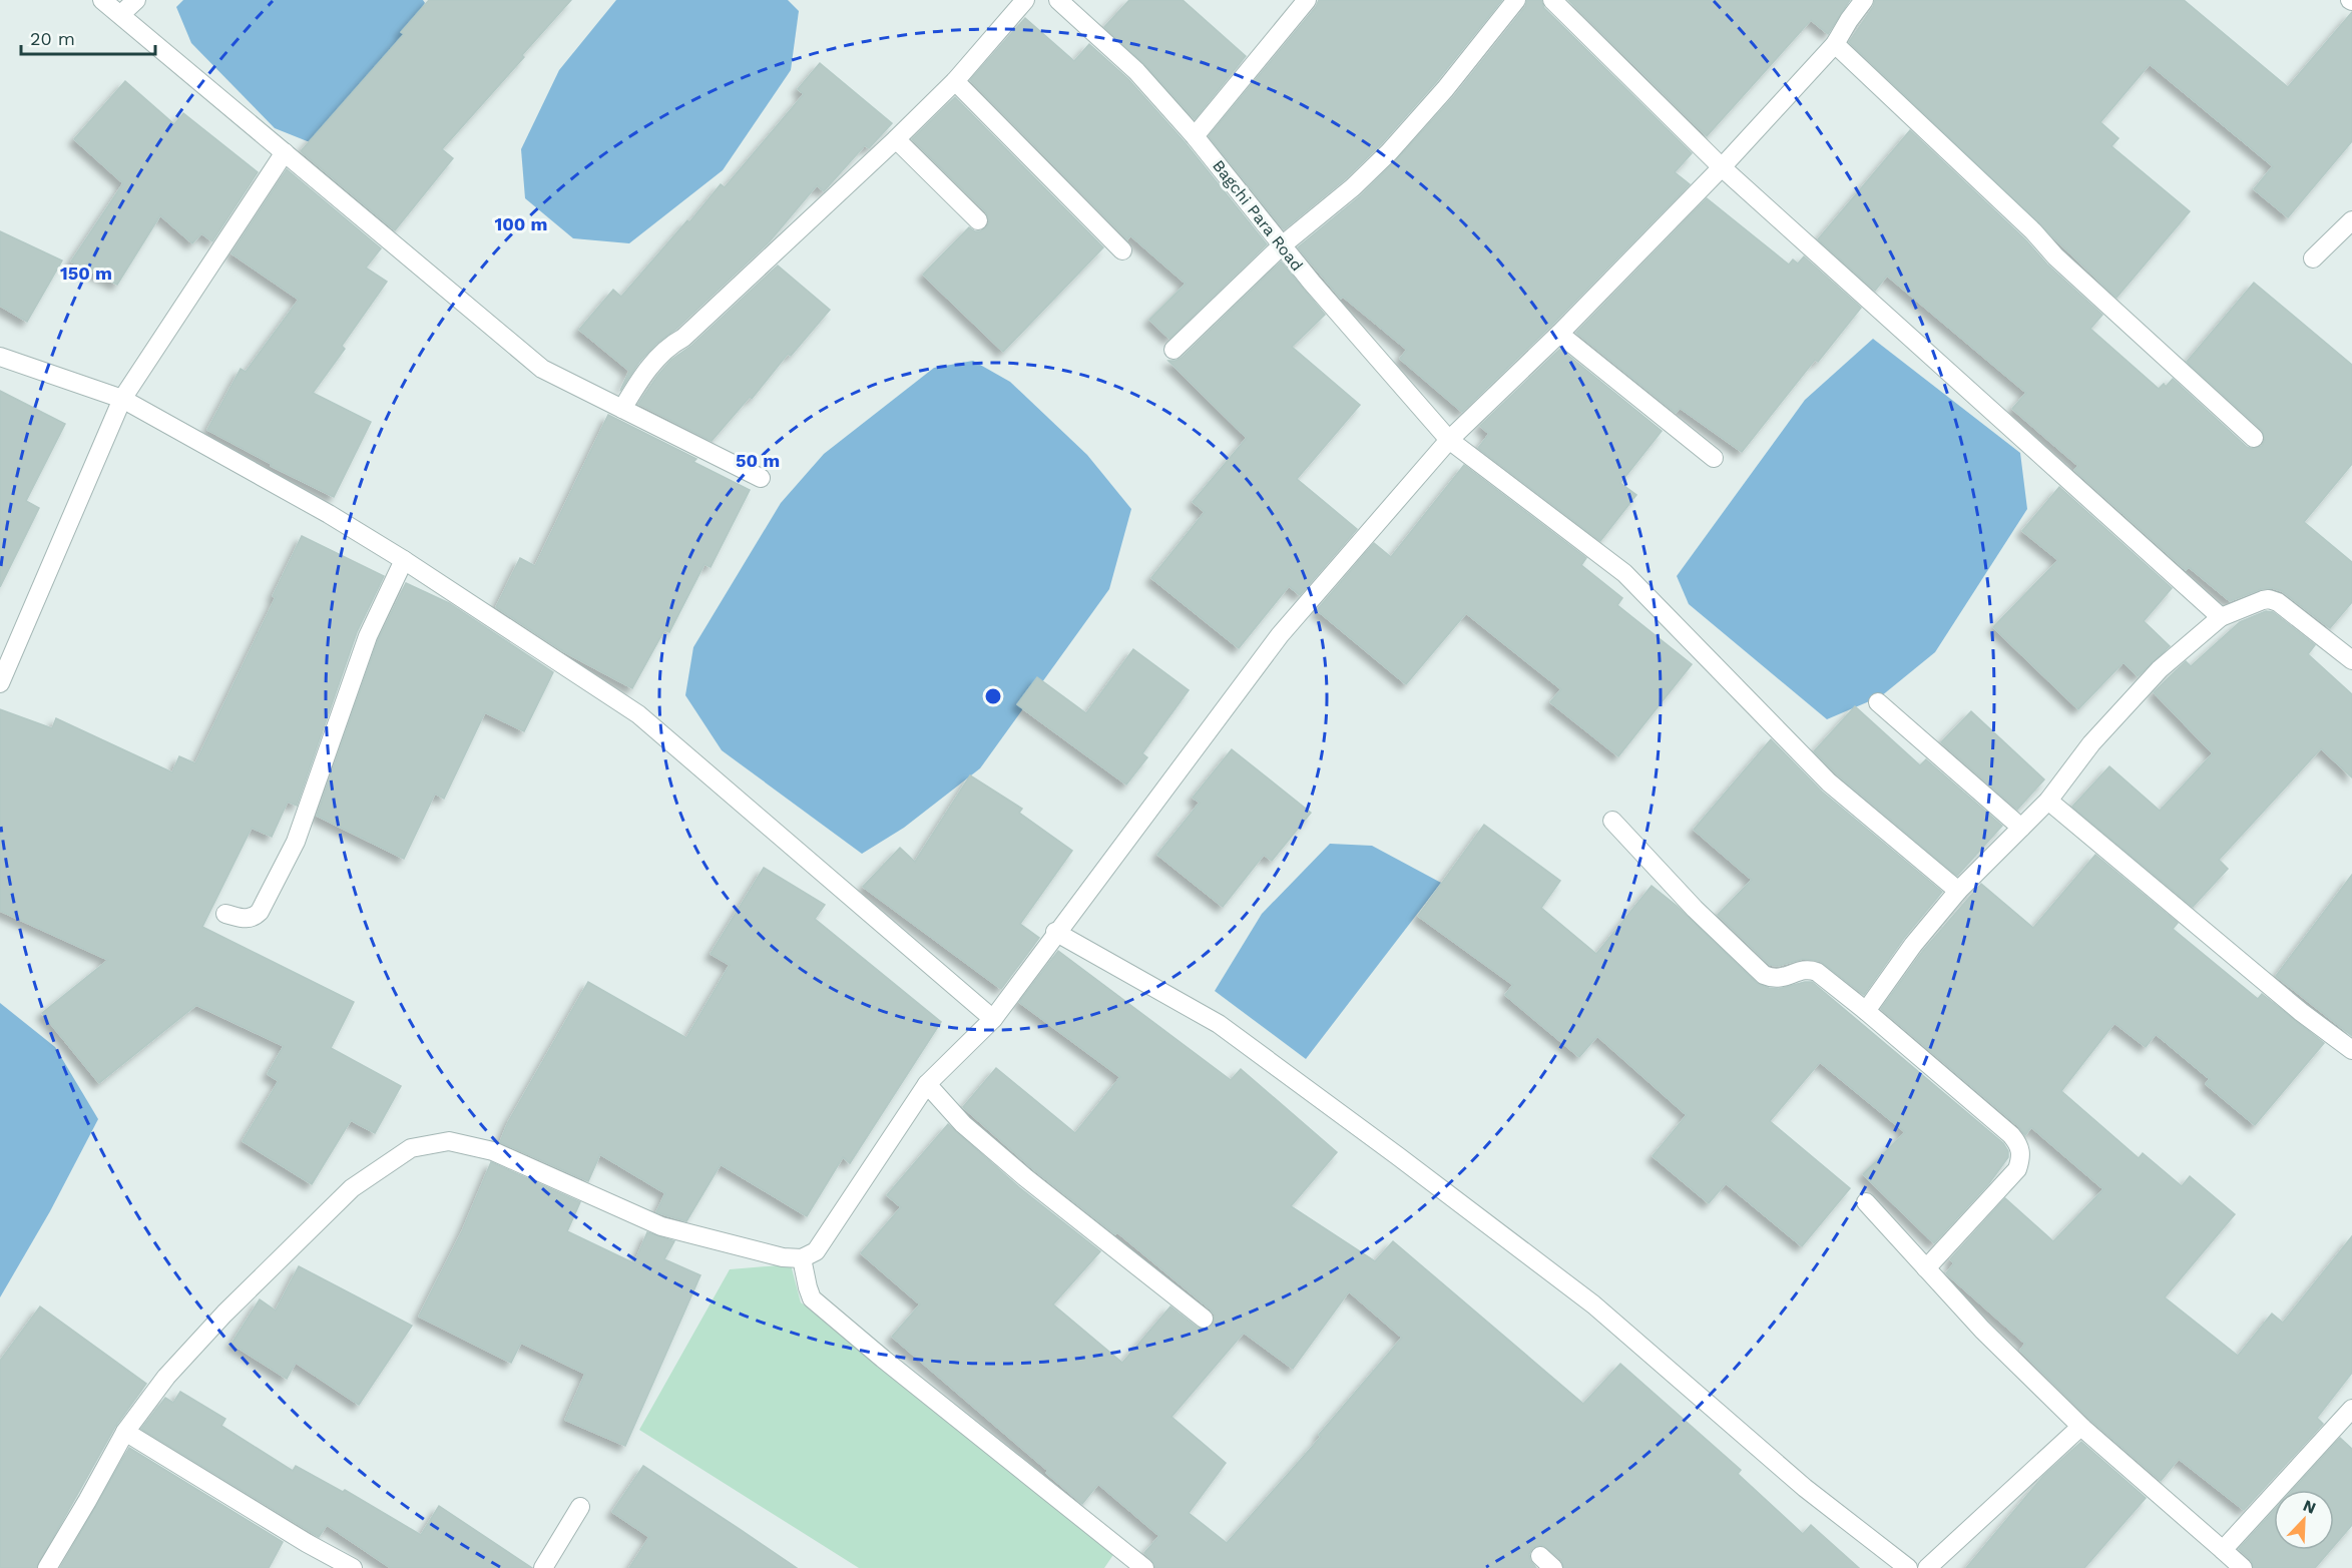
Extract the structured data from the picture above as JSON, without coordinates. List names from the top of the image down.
{
  "streets": {
    "street": ["Bagchi Para Road"]
  },
  "scale_bar": "20 m",
  "north": "top right",
  "rings": ["100 m", "150 m", "50 m"]
}
